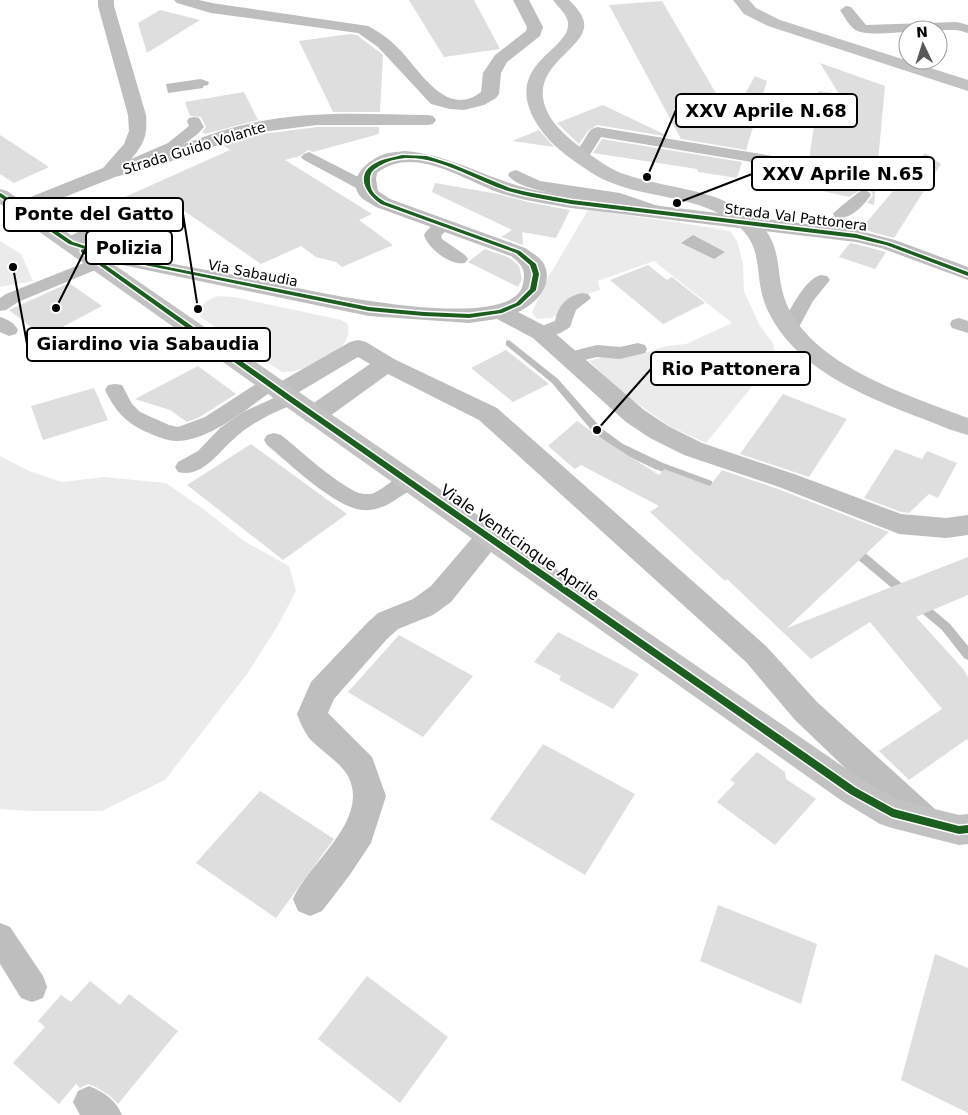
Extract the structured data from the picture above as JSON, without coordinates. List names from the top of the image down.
{
  "streets": {
    "street": [
      "Strada Guido Volante",
      "Strada Val Pattonera",
      "Via Sabaudia",
      "Viale Venticinque Aprile"
    ]
  },
  "crossings": [
    ["Strada Guido Volante", "Via Sabaudia"],
    ["Via Sabaudia", "Viale Venticinque Aprile"]
  ],
  "places": [
    "XXV Aprile N.68",
    "XXV Aprile N.65",
    "Giardino via Sabaudia",
    "Polizia",
    "Ponte del Gatto",
    "Rio Pattonera"
  ],
  "north": "top"
}
